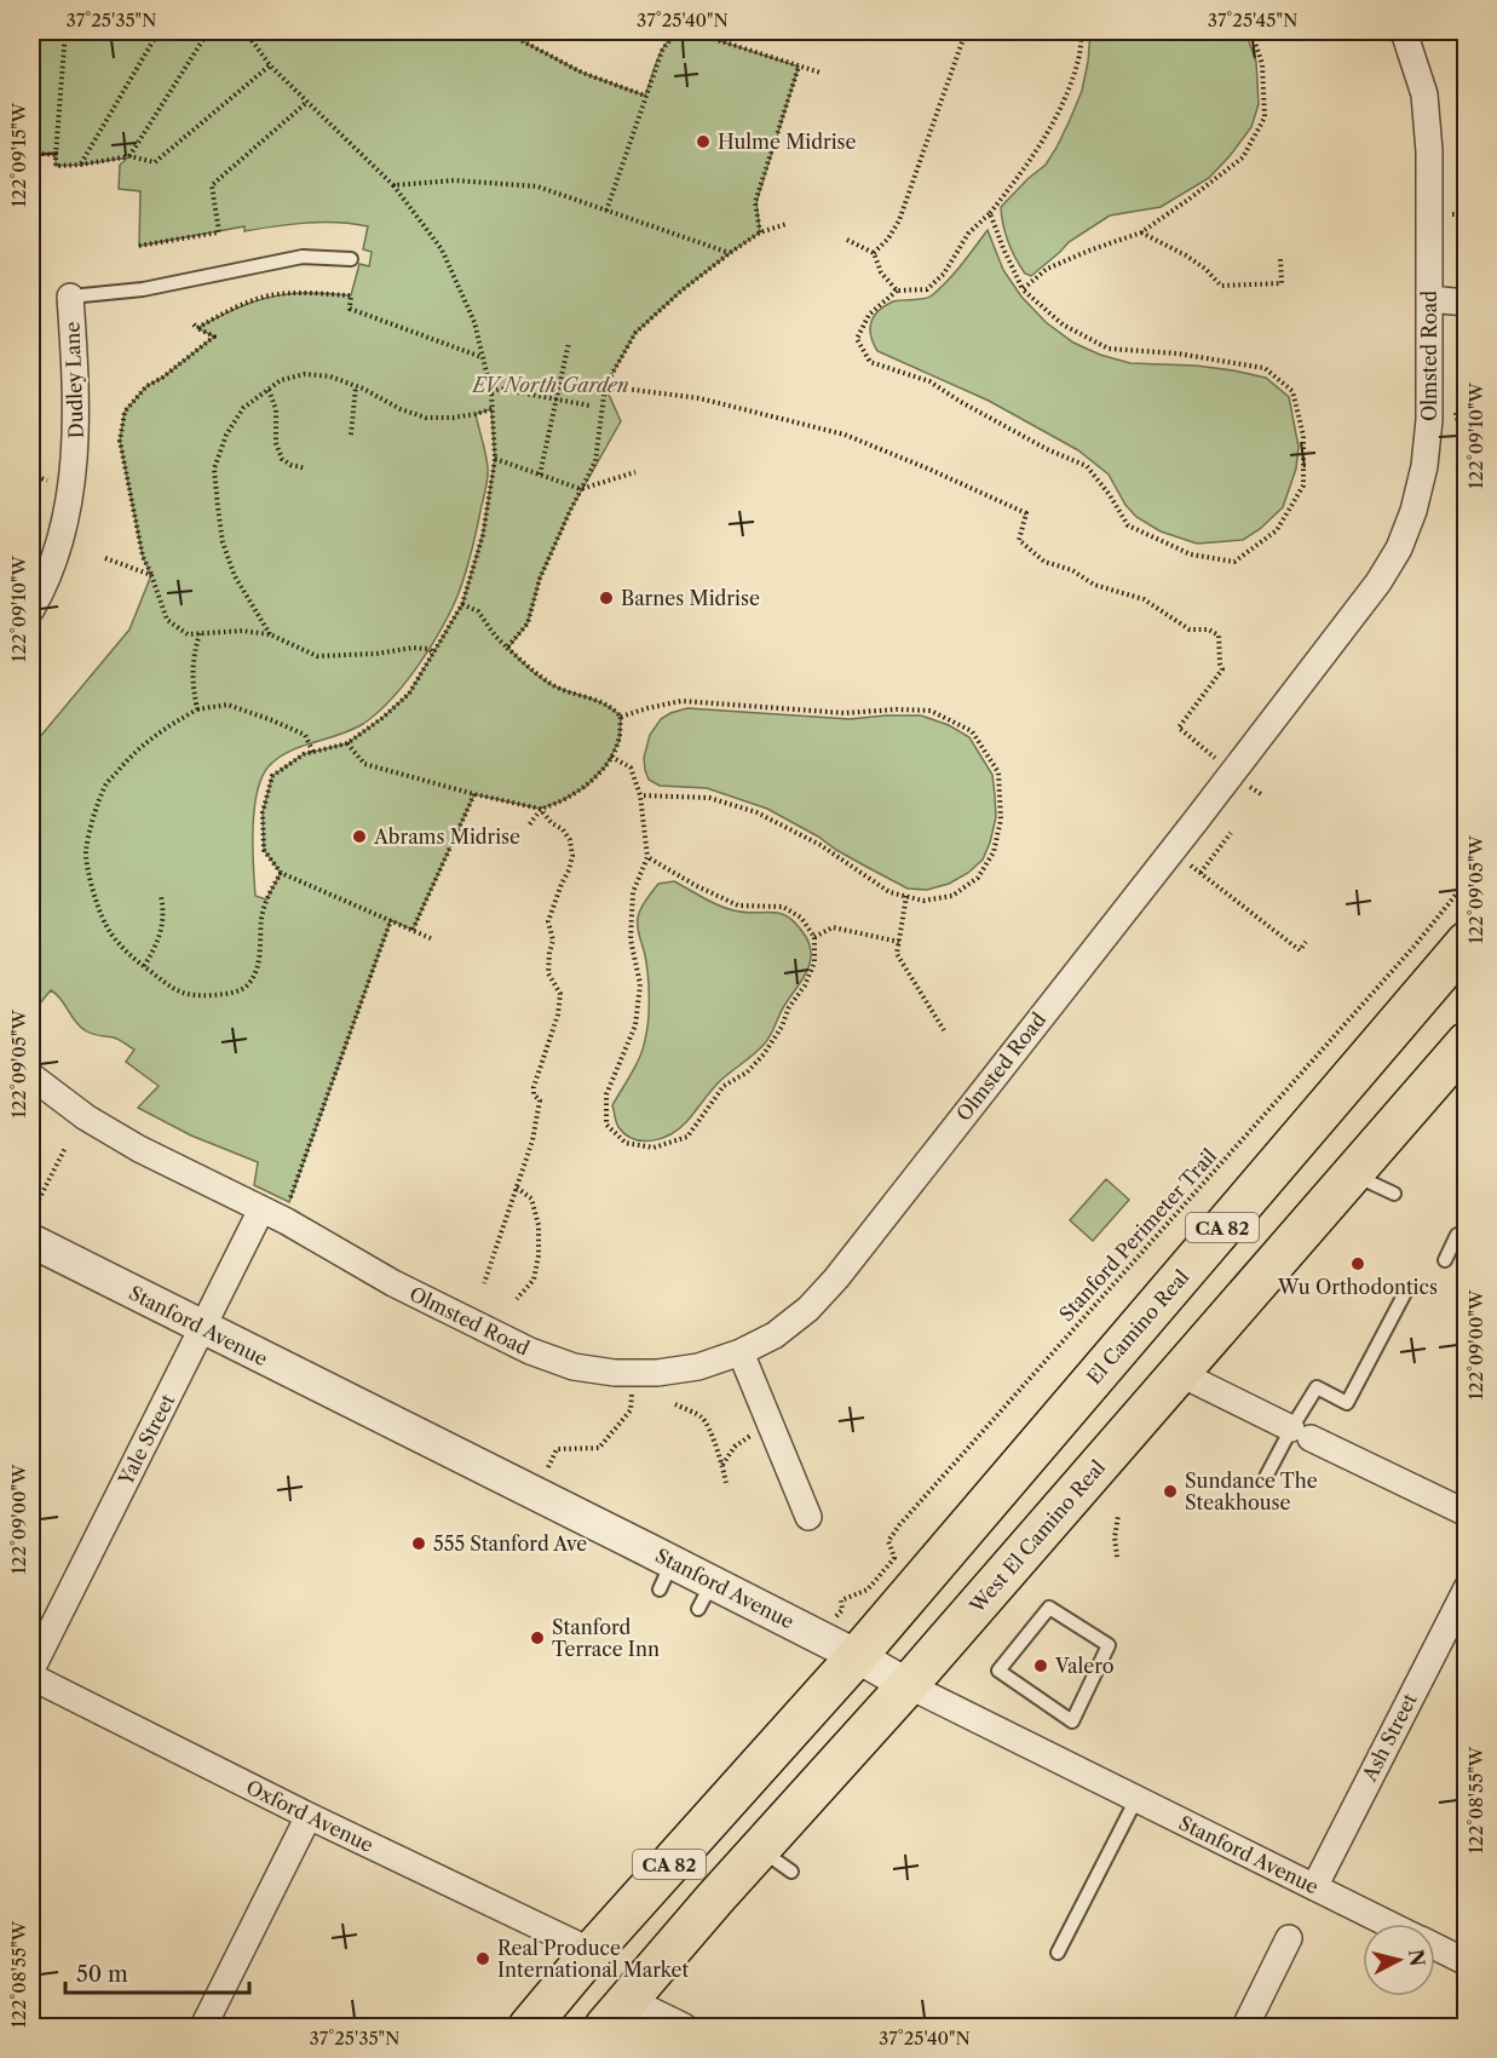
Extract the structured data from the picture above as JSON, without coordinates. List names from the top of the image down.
{
  "streets": {
    "main road": ["CA 82", "El Camino Real", "West El Camino Real"],
    "street": [
      "Olmsted Road",
      "Dudley Lane",
      "Stanford Avenue",
      "Yale Street",
      "Ash Street",
      "Oxford Avenue"
    ],
    "path": ["Stanford Perimeter Trail"]
  },
  "crossings": [
    ["Olmsted Road", "Yale Street"],
    ["CA 82", "Stanford Avenue"],
    ["CA 82", "El Camino Real"],
    ["CA 82", "Oxford Avenue"],
    ["Stanford Avenue", "El Camino Real"],
    ["Stanford Avenue", "Yale Street"],
    ["Stanford Avenue", "West El Camino Real"],
    ["Stanford Avenue", "Ash Street"]
  ],
  "parks": ["EV North Garden"],
  "places": [
    "Hulme Midrise",
    "Barnes Midrise",
    "Abrams Midrise",
    "Wu Orthodontics",
    "Sundance The Steakhouse",
    "555 Stanford Ave",
    "Stanford Terrace Inn",
    "Valero",
    "Real Produce International Market"
  ],
  "scale_bar": "50 m",
  "north": "right",
  "coordinates": [
    "37°25'35\"N",
    "37°25'40\"N",
    "37°25'45\"N",
    "122°09'15\"W",
    "122°09'10\"W",
    "122°09'05\"W",
    "122°09'00\"W",
    "122°08'55\"W"
  ]
}
